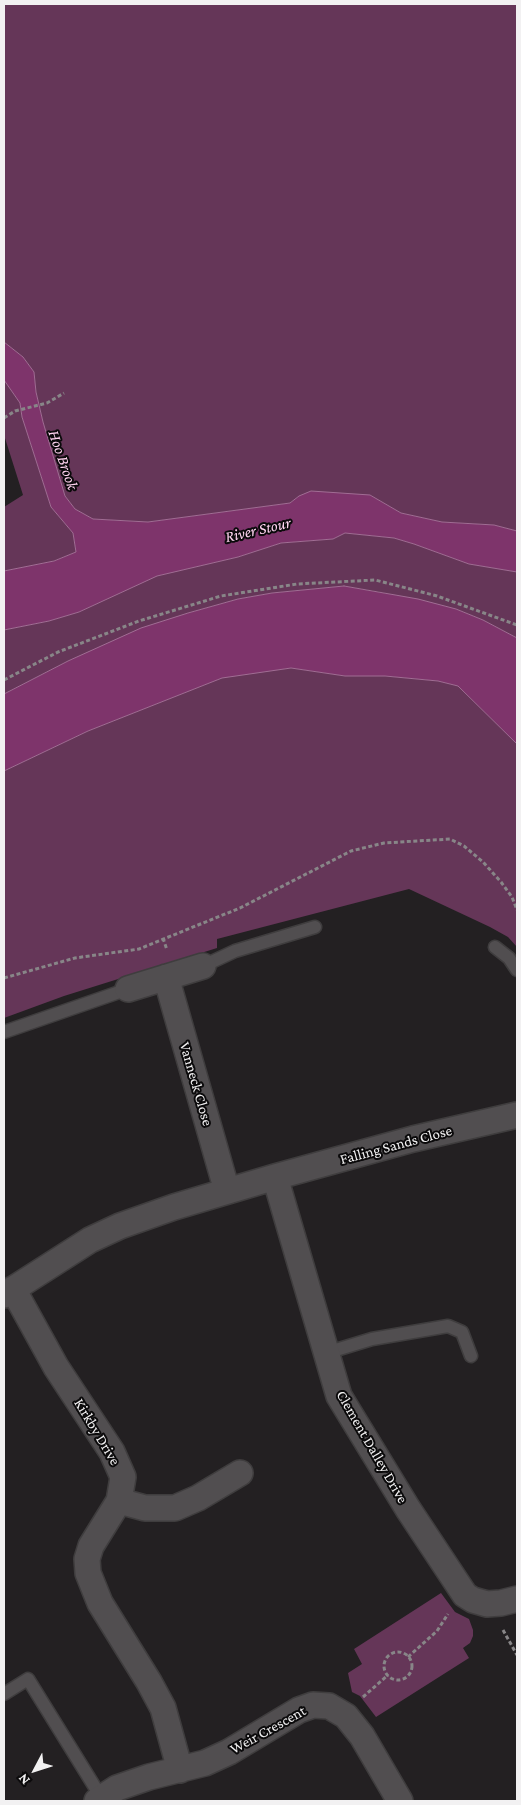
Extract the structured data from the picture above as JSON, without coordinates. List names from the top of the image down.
{
  "streets": {
    "street": [
      "Vanneck Close",
      "Falling Sands Close",
      "Kirkby Drive",
      "Clement Dalley Drive",
      "Weir Crescent"
    ]
  },
  "crossings": [
    ["Vanneck Close", "Falling Sands Close"],
    ["Falling Sands Close", "Kirkby Drive"],
    ["Falling Sands Close", "Clement Dalley Drive"],
    ["Kirkby Drive", "Weir Crescent"]
  ],
  "water": ["Hoo Brook", "River Stour"],
  "north": "bottom left"
}
